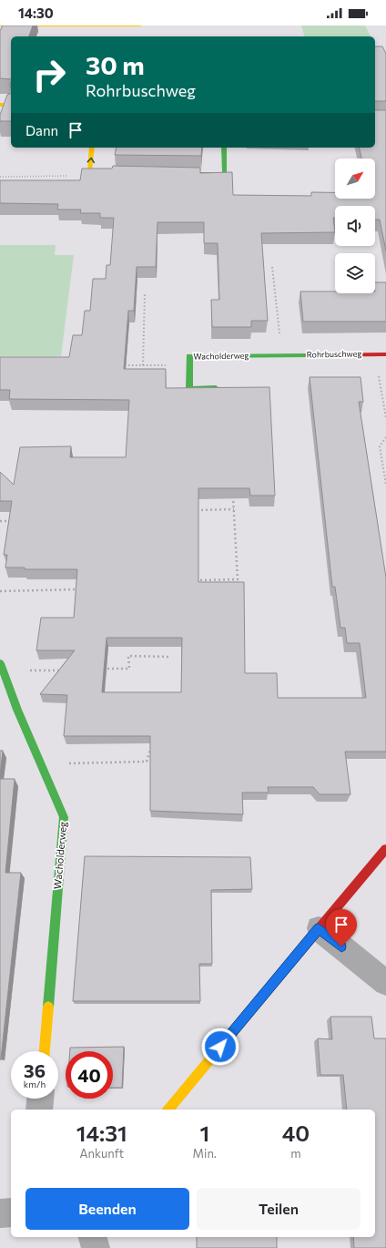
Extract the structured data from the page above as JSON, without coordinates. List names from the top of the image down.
{
  "streets": {
    "street": ["Rohrbuschweg", "Wacholderweg"]
  },
  "crossings": [
    ["Rohrbuschweg", "Wacholderweg"]
  ],
  "north": "top right",
  "page": {
    "status": "14:30",
    "turn": ["30 m", "Rohrbuschweg"],
    "then": "Dann",
    "speed": "36 km/h",
    "limit": "40",
    "eta": [
      "14:31",
      "Ankunft",
      "1",
      "Min.",
      "40",
      "m"
    ],
    "buttons": ["Beenden", "Teilen"]
  }
}
